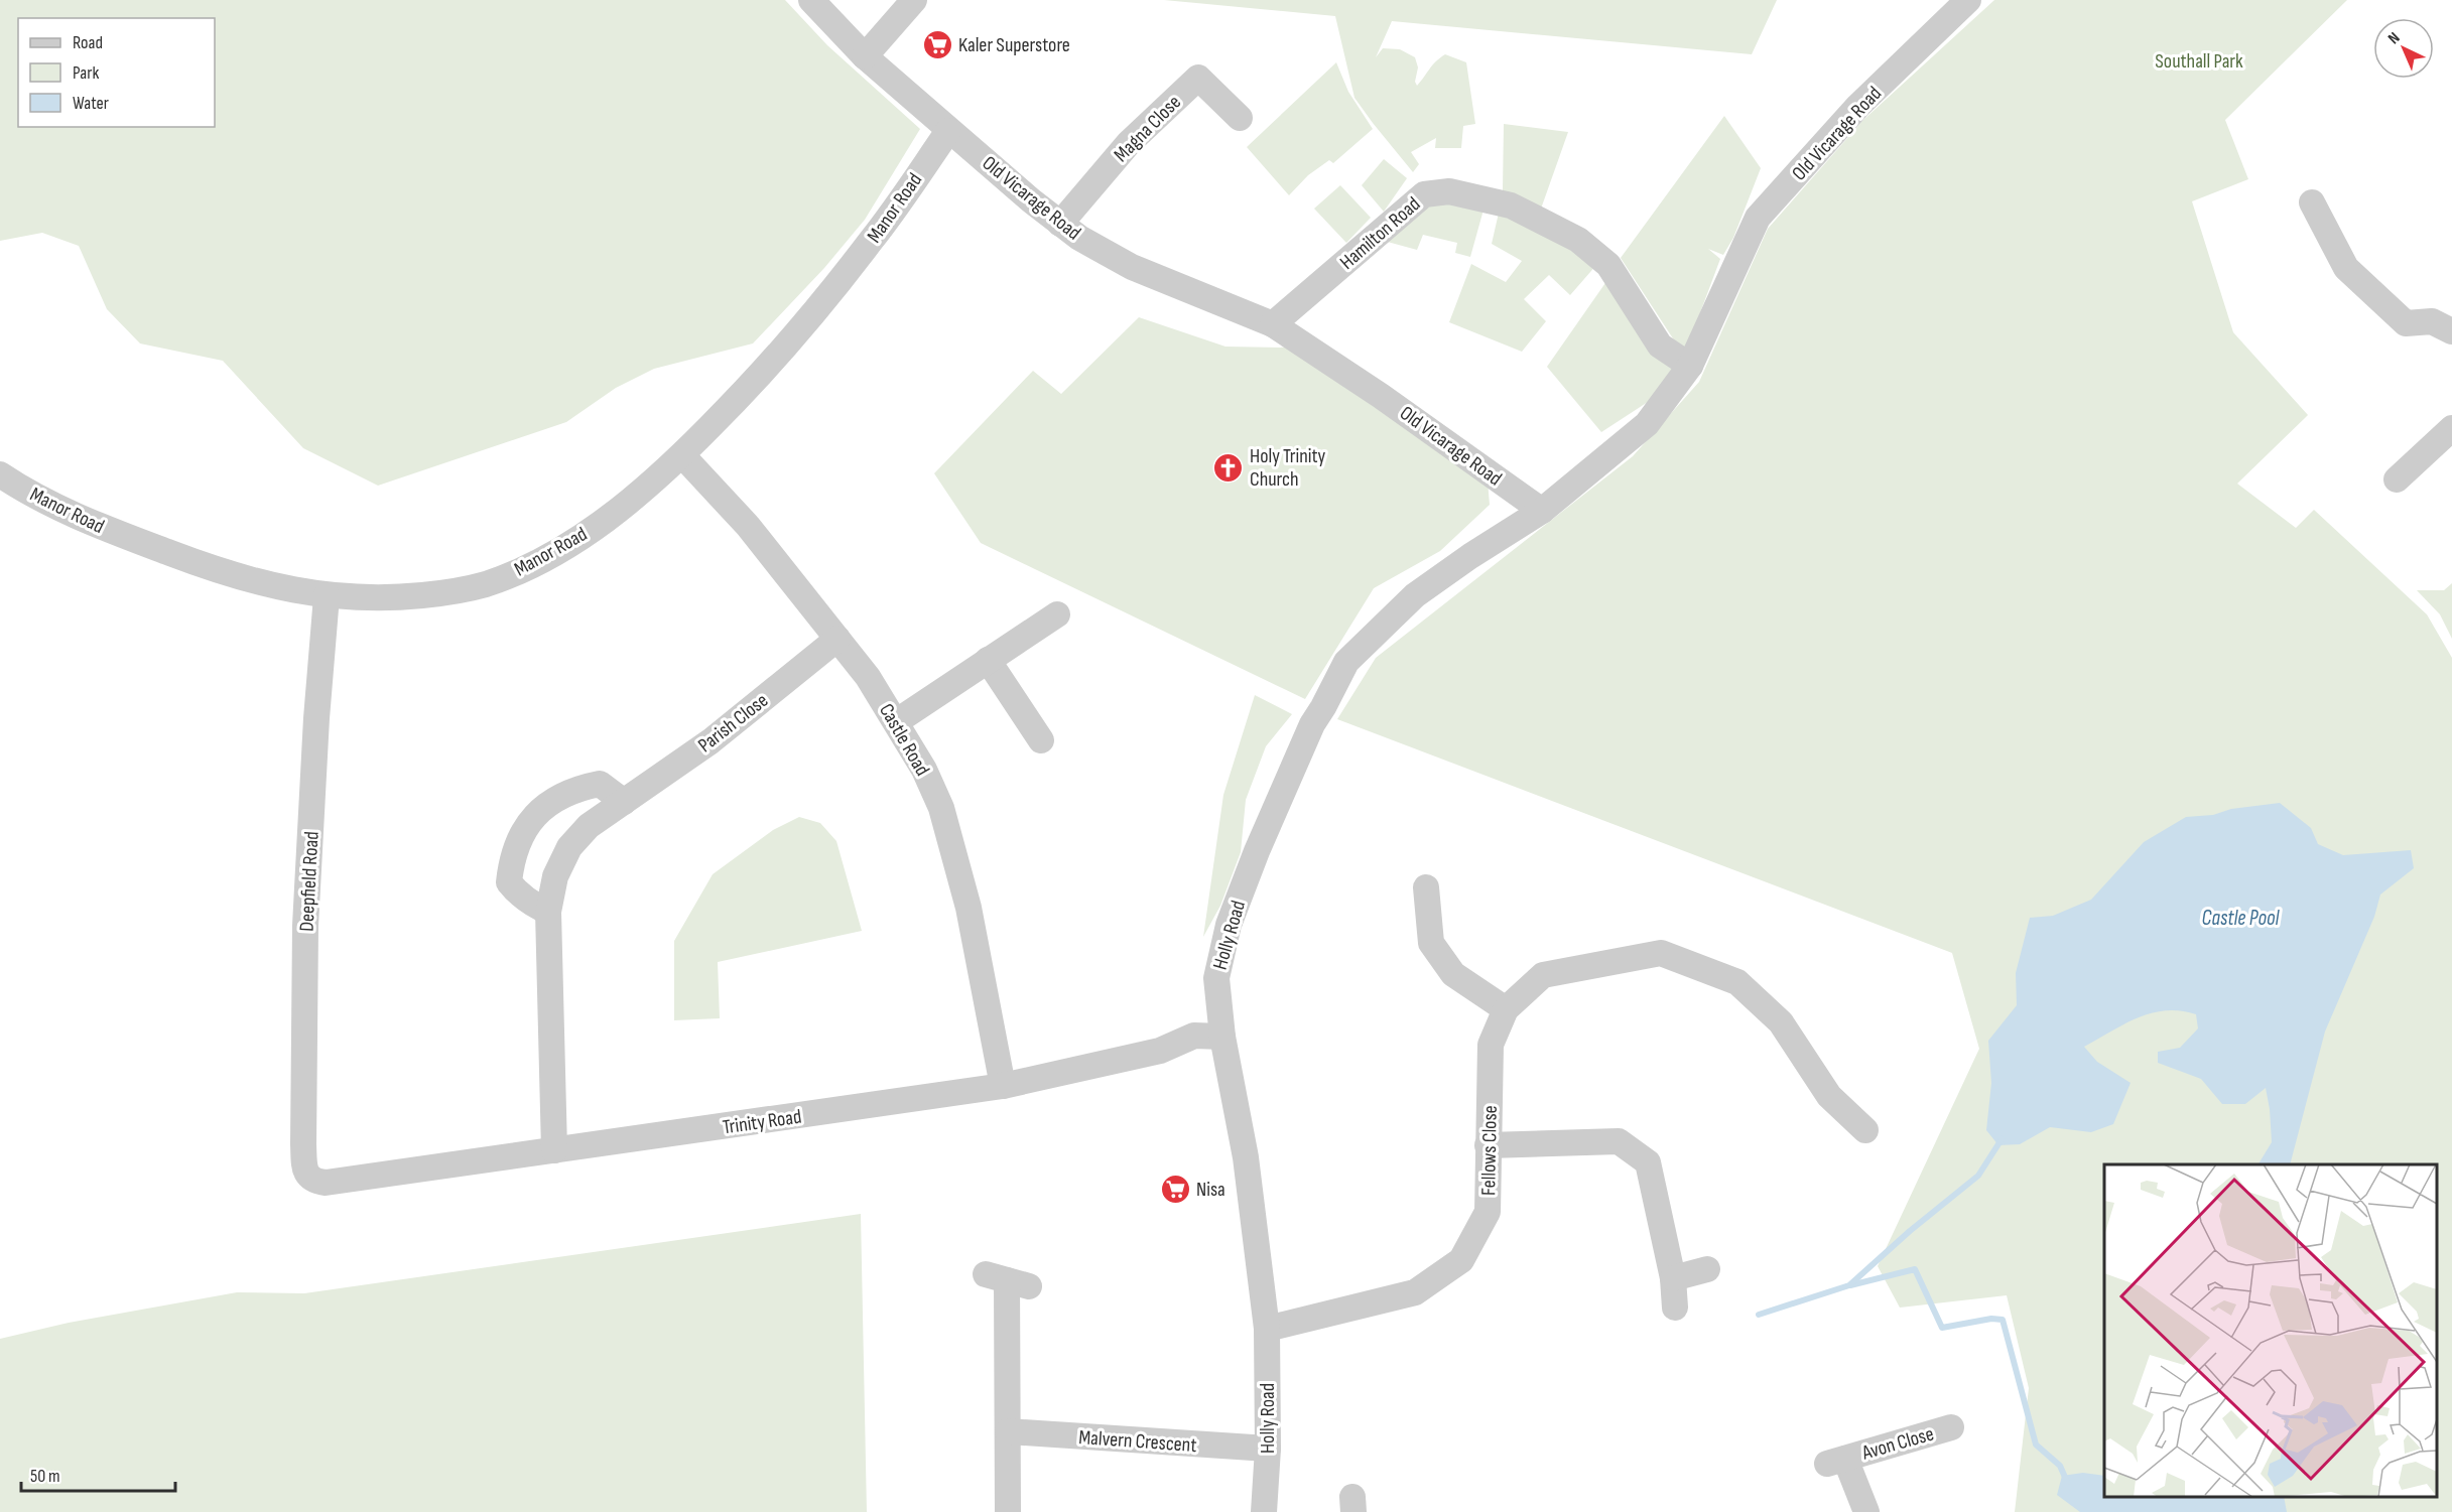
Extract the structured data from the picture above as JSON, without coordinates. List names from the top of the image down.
{
  "streets": {
    "street": [
      "Magna Close",
      "Old Vicarage Road",
      "Manor Road",
      "Hamilton Road",
      "Parish Close",
      "Castle Road",
      "Deepfield Road",
      "Holly Road",
      "Trinity Road",
      "Fellows Close",
      "Malvern Crescent",
      "Avon Close"
    ]
  },
  "crossings": [
    ["Magna Close", "Old Vicarage Road"],
    ["Old Vicarage Road", "Manor Road"],
    ["Old Vicarage Road", "Hamilton Road"],
    ["Old Vicarage Road", "Holly Road"],
    ["Manor Road", "Castle Road"],
    ["Manor Road", "Deepfield Road"],
    ["Parish Close", "Castle Road"],
    ["Parish Close", "Trinity Road"],
    ["Castle Road", "Trinity Road"],
    ["Deepfield Road", "Trinity Road"],
    ["Holly Road", "Trinity Road"],
    ["Holly Road", "Fellows Close"],
    ["Holly Road", "Malvern Crescent"]
  ],
  "water": ["Castle Pool"],
  "parks": ["Southall Park"],
  "places": {
    "supermarket": ["Kaler Superstore", "Nisa"],
    "church": ["Holy Trinity Church"]
  },
  "legend": ["Road", "Park", "Water"],
  "scale_bar": "50 m",
  "north": "top left"
}
